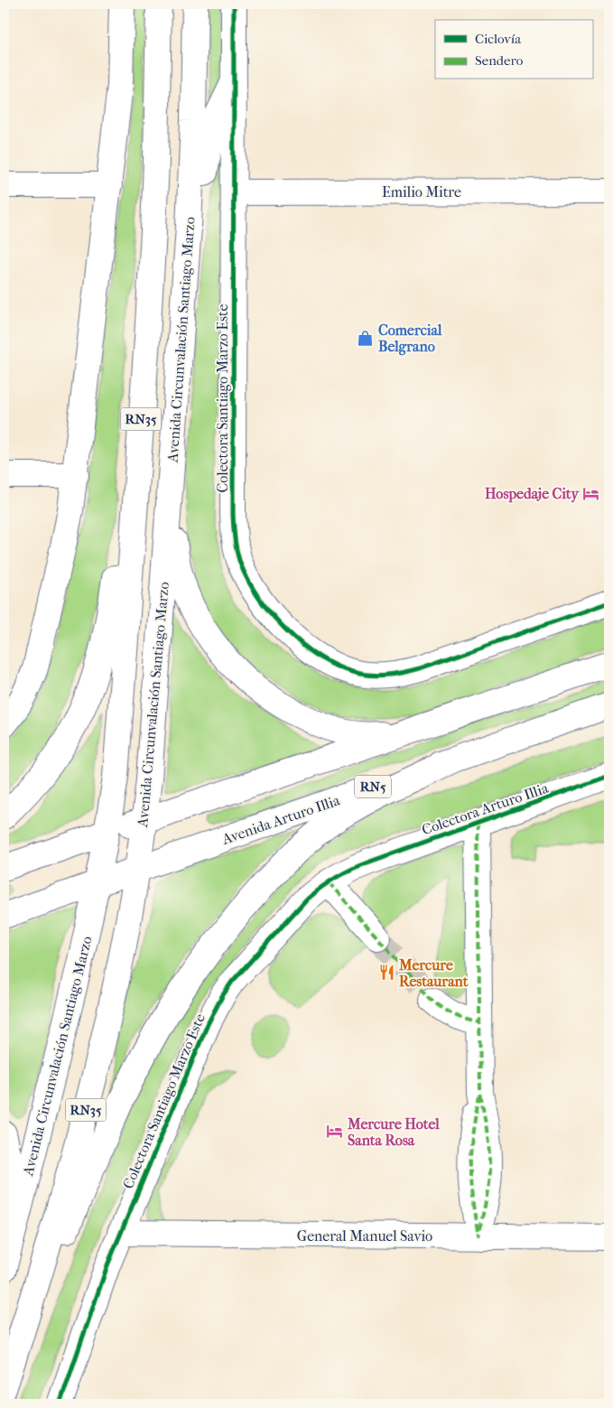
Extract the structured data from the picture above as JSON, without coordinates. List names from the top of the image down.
{
  "streets": {
    "main road": [
      "Emilio Mitre",
      "Avenida Circunvalación Santiago Marzo",
      "Colectora Santiago Marzo Este",
      "RN35",
      "RN5",
      "Colectora Arturo Illia",
      "Avenida Arturo Illia",
      "General Manuel Savio"
    ]
  },
  "crossings": [
    ["Emilio Mitre", "Colectora Santiago Marzo Este"],
    ["Avenida Circunvalación Santiago Marzo", "Avenida Arturo Illia"],
    ["Colectora Santiago Marzo Este", "Colectora Arturo Illia"],
    ["Colectora Santiago Marzo Este", "General Manuel Savio"]
  ],
  "places": {
    "shop": ["Comercial Belgrano"],
    "hotel": ["Hospedaje City", "Mercure Hotel Santa Rosa"],
    "restaurant": ["Mercure Restaurant"]
  },
  "legend": ["Ciclovía", "Sendero"]
}
